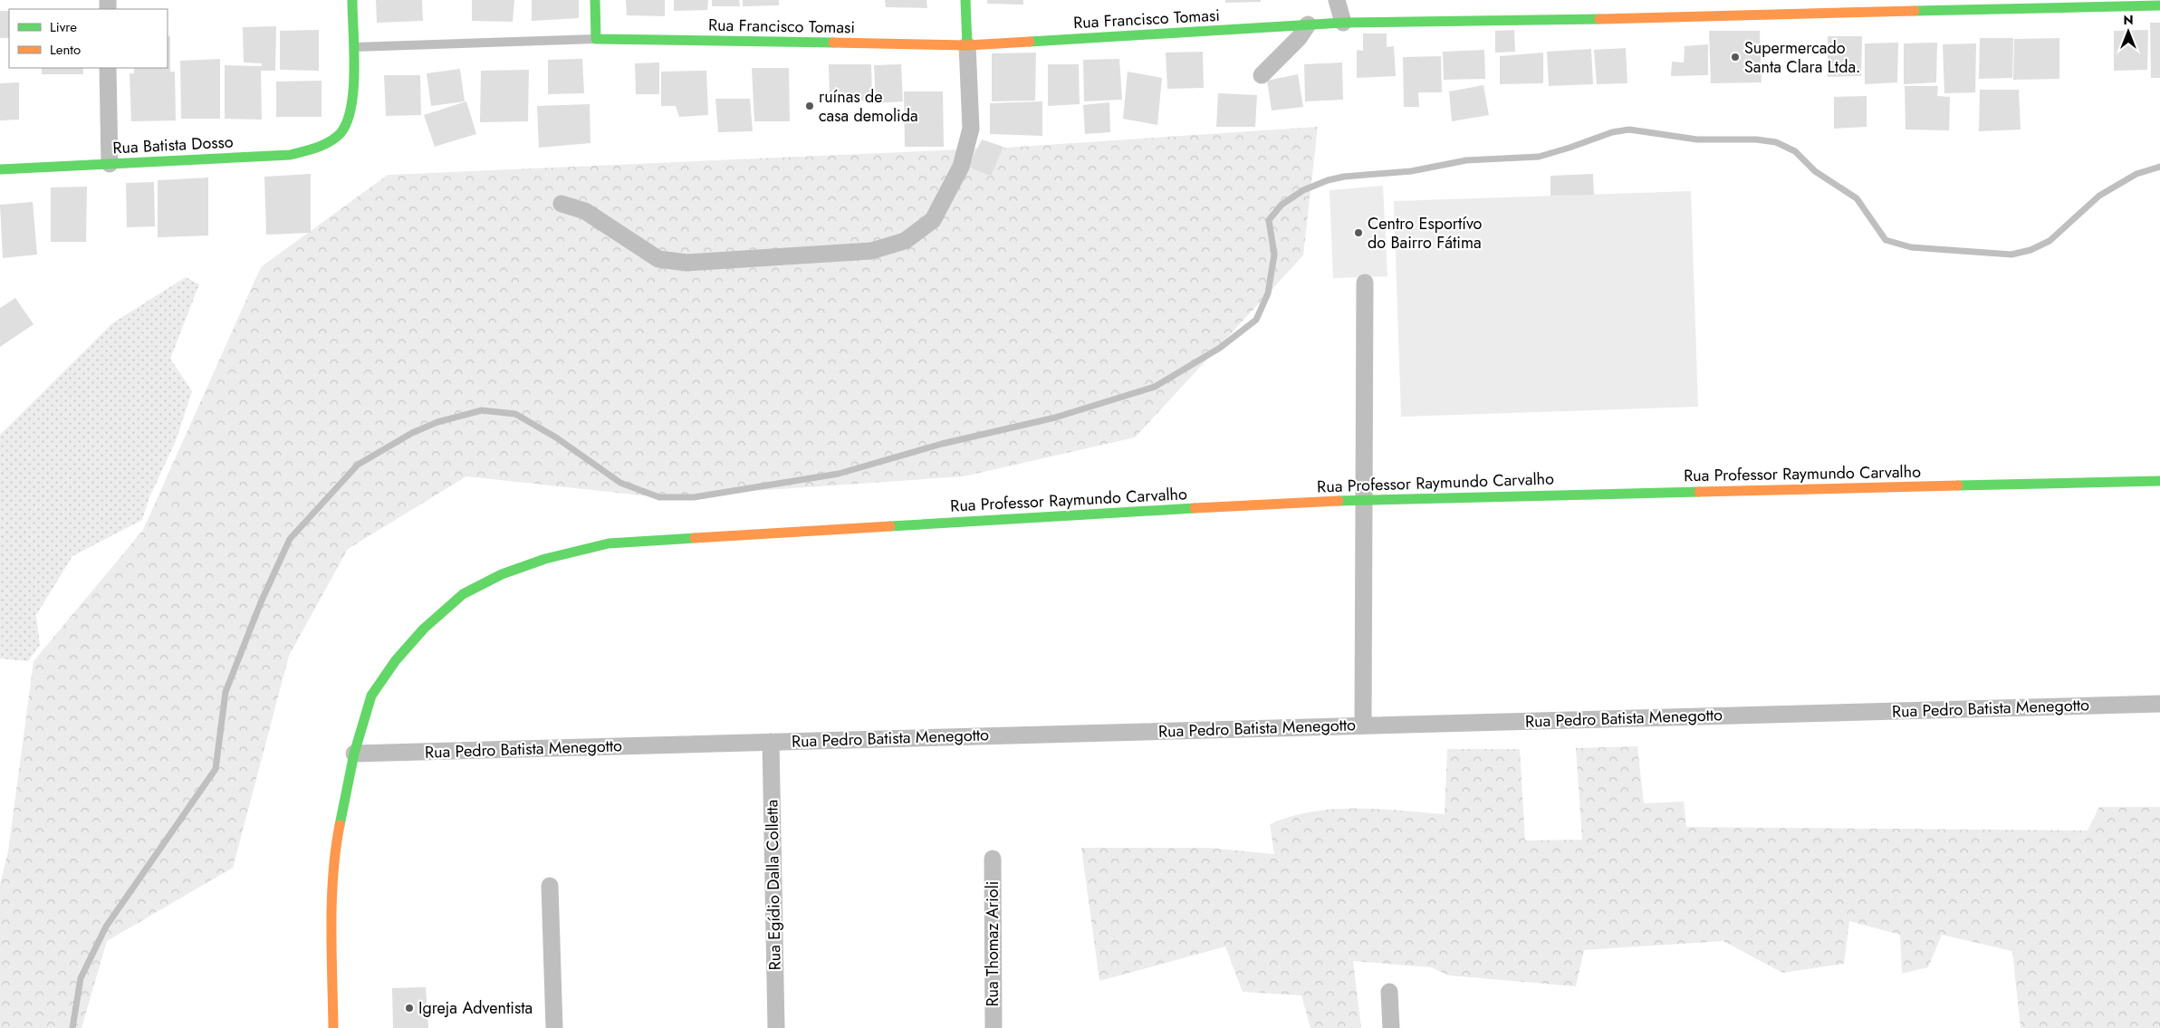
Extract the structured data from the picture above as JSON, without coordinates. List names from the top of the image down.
{
  "streets": {
    "street": [
      "Rua Francisco Tomasi",
      "Rua Batista Dosso",
      "Rua Professor Raymundo Carvalho",
      "Rua Pedro Batista Menegotto",
      "Rua Egídio Dalla Colletta",
      "Rua Thomaz Arioli"
    ]
  },
  "crossings": [
    ["Rua Francisco Tomasi", "Rua Batista Dosso"],
    ["Rua Professor Raymundo Carvalho", "Rua Pedro Batista Menegotto"],
    ["Rua Pedro Batista Menegotto", "Rua Egídio Dalla Colletta"]
  ],
  "places": [
    "Supermercado Santa Clara Ltda.",
    "ruínas de casa demolida",
    "Centro Esportívo do Bairro Fátima",
    "Igreja Adventista"
  ],
  "legend": ["Livre", "Lento"],
  "north": "top"
}
